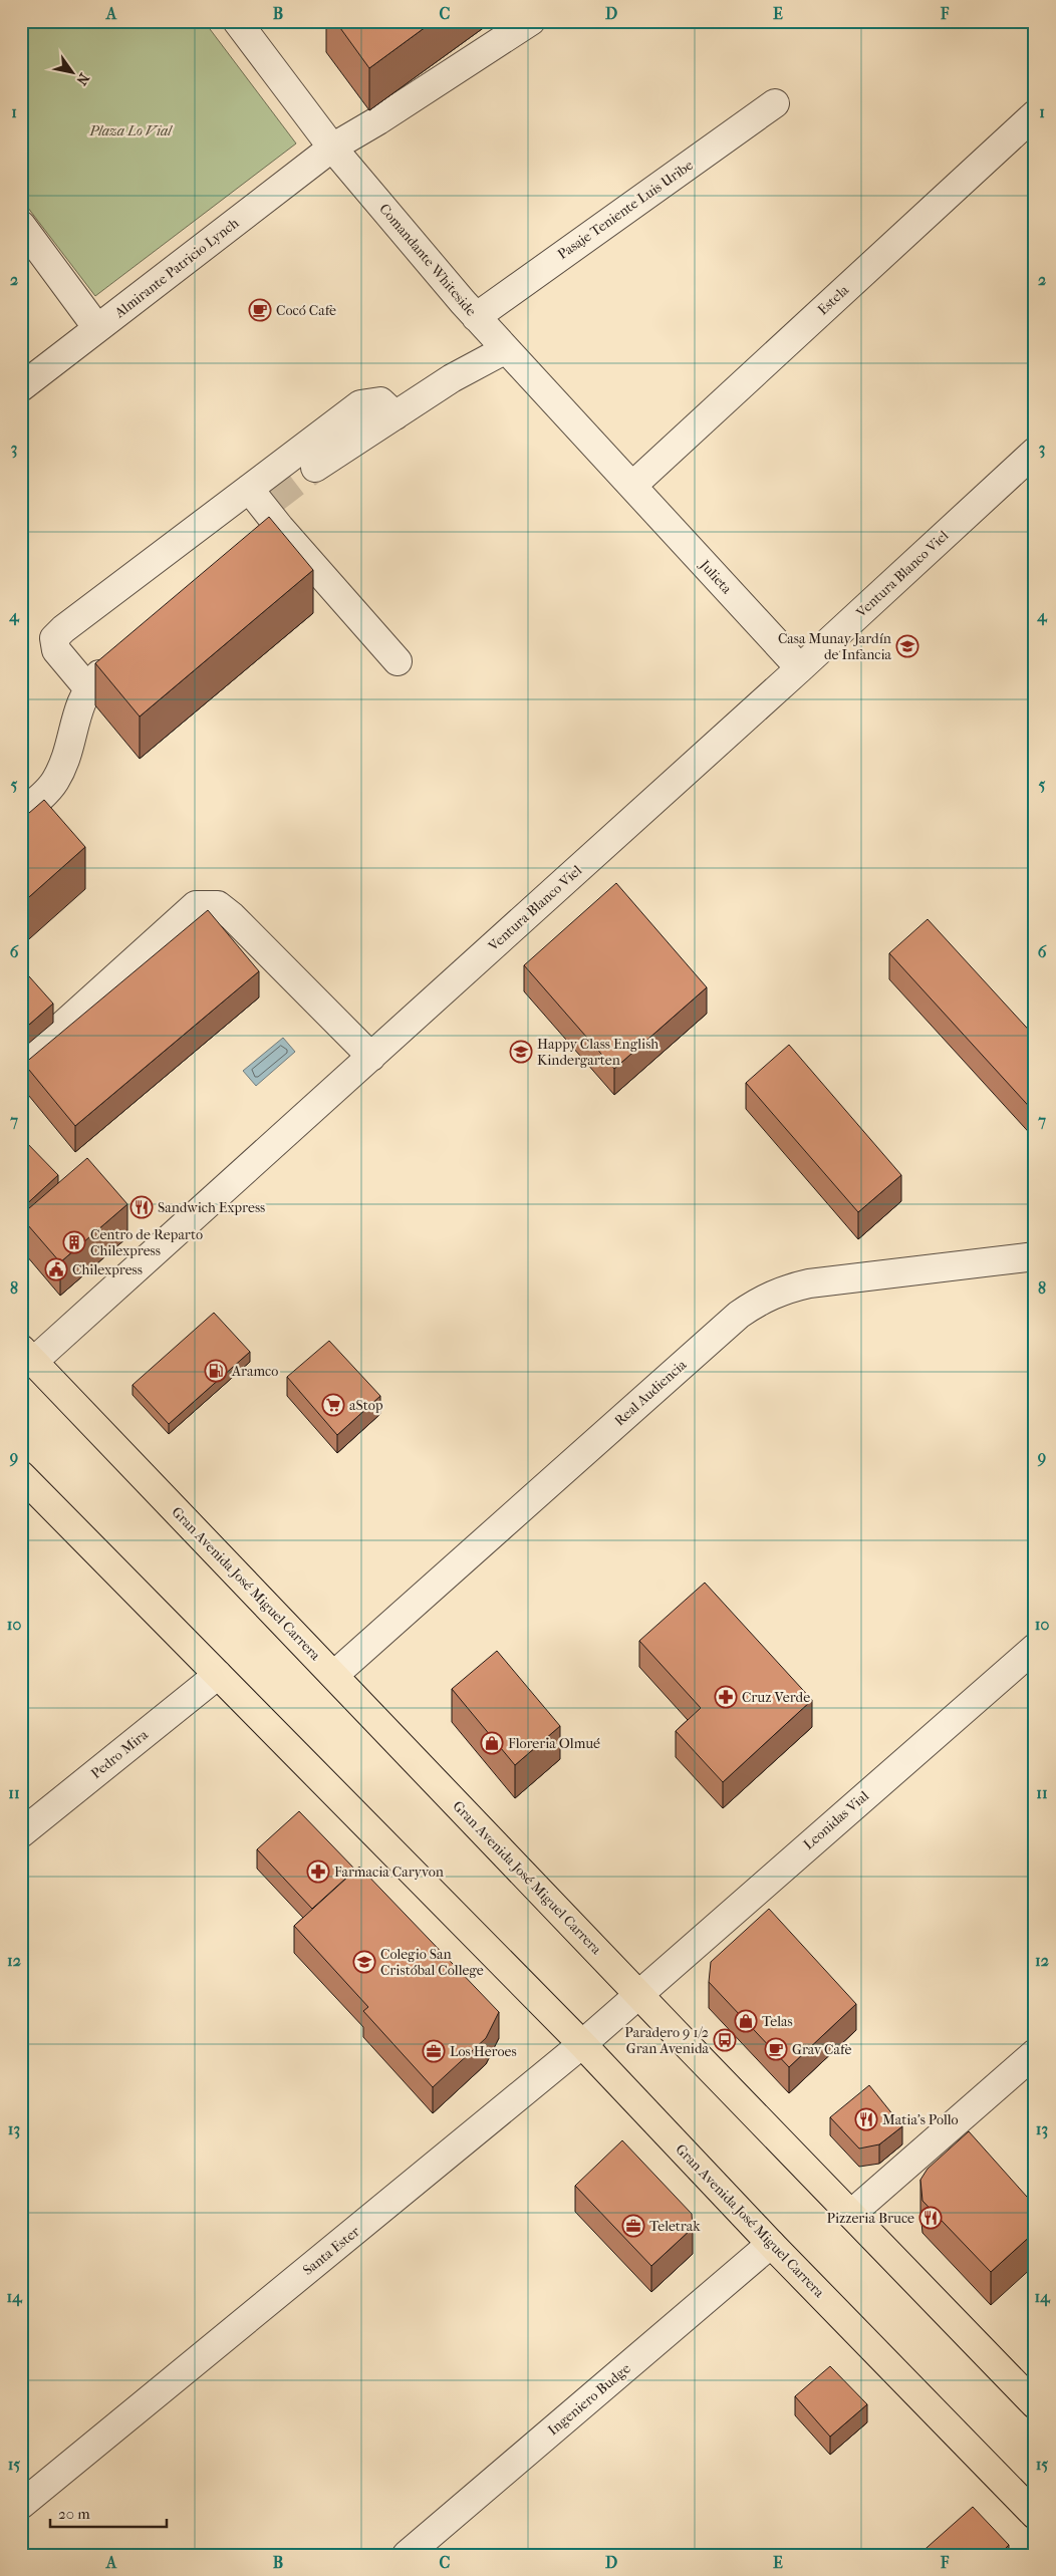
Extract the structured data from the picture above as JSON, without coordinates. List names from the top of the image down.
{
  "streets": {
    "main road": ["Gran Avenida José Miguel Carrera"],
    "street": [
      "Pasaje Teniente Luis Uribe",
      "Comandante Whiteside",
      "Almirante Patricio Lynch",
      "Estela",
      "Ventura Blanco Viel",
      "Julieta",
      "Real Audiencia",
      "Pedro Mira",
      "Leonidas Vial",
      "Santa Ester",
      "Ingeniero Budge"
    ]
  },
  "crossings": [
    ["Pasaje Teniente Luis Uribe", "Comandante Whiteside"],
    ["Comandante Whiteside", "Almirante Patricio Lynch"],
    ["Comandante Whiteside", "Estela"],
    ["Comandante Whiteside", "Julieta"],
    ["Estela", "Julieta"],
    ["Ventura Blanco Viel", "Julieta"],
    ["Ventura Blanco Viel", "Gran Avenida José Miguel Carrera"],
    ["Real Audiencia", "Gran Avenida José Miguel Carrera"],
    ["Gran Avenida José Miguel Carrera", "Pedro Mira"],
    ["Gran Avenida José Miguel Carrera", "Leonidas Vial"],
    ["Gran Avenida José Miguel Carrera", "Santa Ester"],
    ["Gran Avenida José Miguel Carrera", "Ingeniero Budge"],
    ["Leonidas Vial", "Santa Ester"]
  ],
  "parks": ["Plaza Lo Vial"],
  "places": {
    "cafe": ["Cocó Cafe", "Grav Cafe"],
    "school or university": ["Casa Munay Jardín de Infancia", "Happy Class English Kindergarten", "Colegio San Cristóbal College"],
    "restaurant": ["Sandwich Express", "Matia's Pollo", "Pizzeria Bruce"],
    "building": ["Centro de Reparto Chilexpress"],
    "public building": ["Chilexpress"],
    "fuel station": ["Aramco"],
    "supermarket": ["aStop"],
    "pharmacy": ["Cruz Verde", "Farmacia Caryvon"],
    "shop": ["Floreria Olmué", "Telas"],
    "bus stop": ["Paradero 9 1/2 Gran Avenida"],
    "office": ["Los Heroes", "Teletrak"]
  },
  "scale_bar": "20 m",
  "north": "bottom right",
  "grid": {
    "columns": [
      "A",
      "B",
      "C",
      "D",
      "E",
      "F"
    ],
    "rows": [
      "1",
      "2",
      "3",
      "4",
      "5",
      "6",
      "7",
      "8",
      "9",
      "10",
      "11",
      "12",
      "13",
      "14",
      "15"
    ]
  }
}
